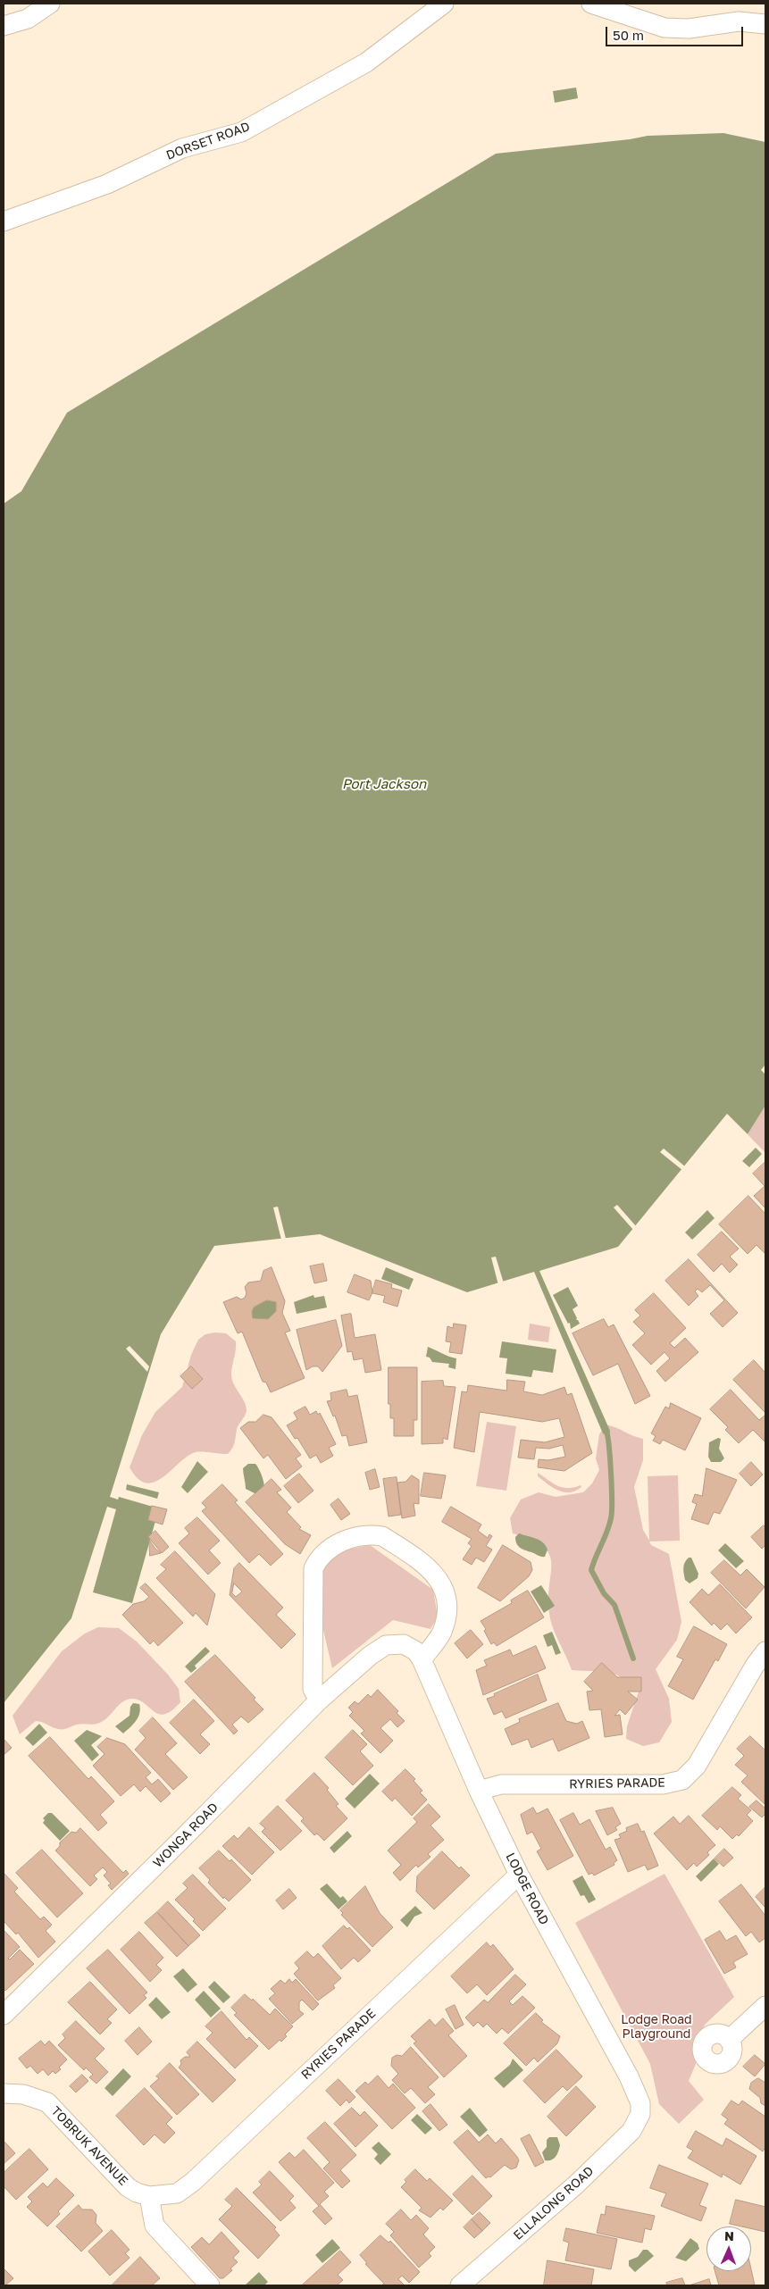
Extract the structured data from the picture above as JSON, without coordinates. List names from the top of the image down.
{
  "streets": {
    "street": [
      "DORSET ROAD",
      "RYRIES PARADE",
      "WONGA ROAD",
      "LODGE ROAD",
      "TOBRUK AVENUE",
      "ELLALONG ROAD"
    ]
  },
  "crossings": [
    ["RYRIES PARADE", "LODGE ROAD"],
    ["RYRIES PARADE", "TOBRUK AVENUE"],
    ["WONGA ROAD", "LODGE ROAD"],
    ["LODGE ROAD", "ELLALONG ROAD"]
  ],
  "water": ["Port Jackson"],
  "parks": ["Lodge Road Playground"],
  "scale_bar": "50 m",
  "north": "top"
}
